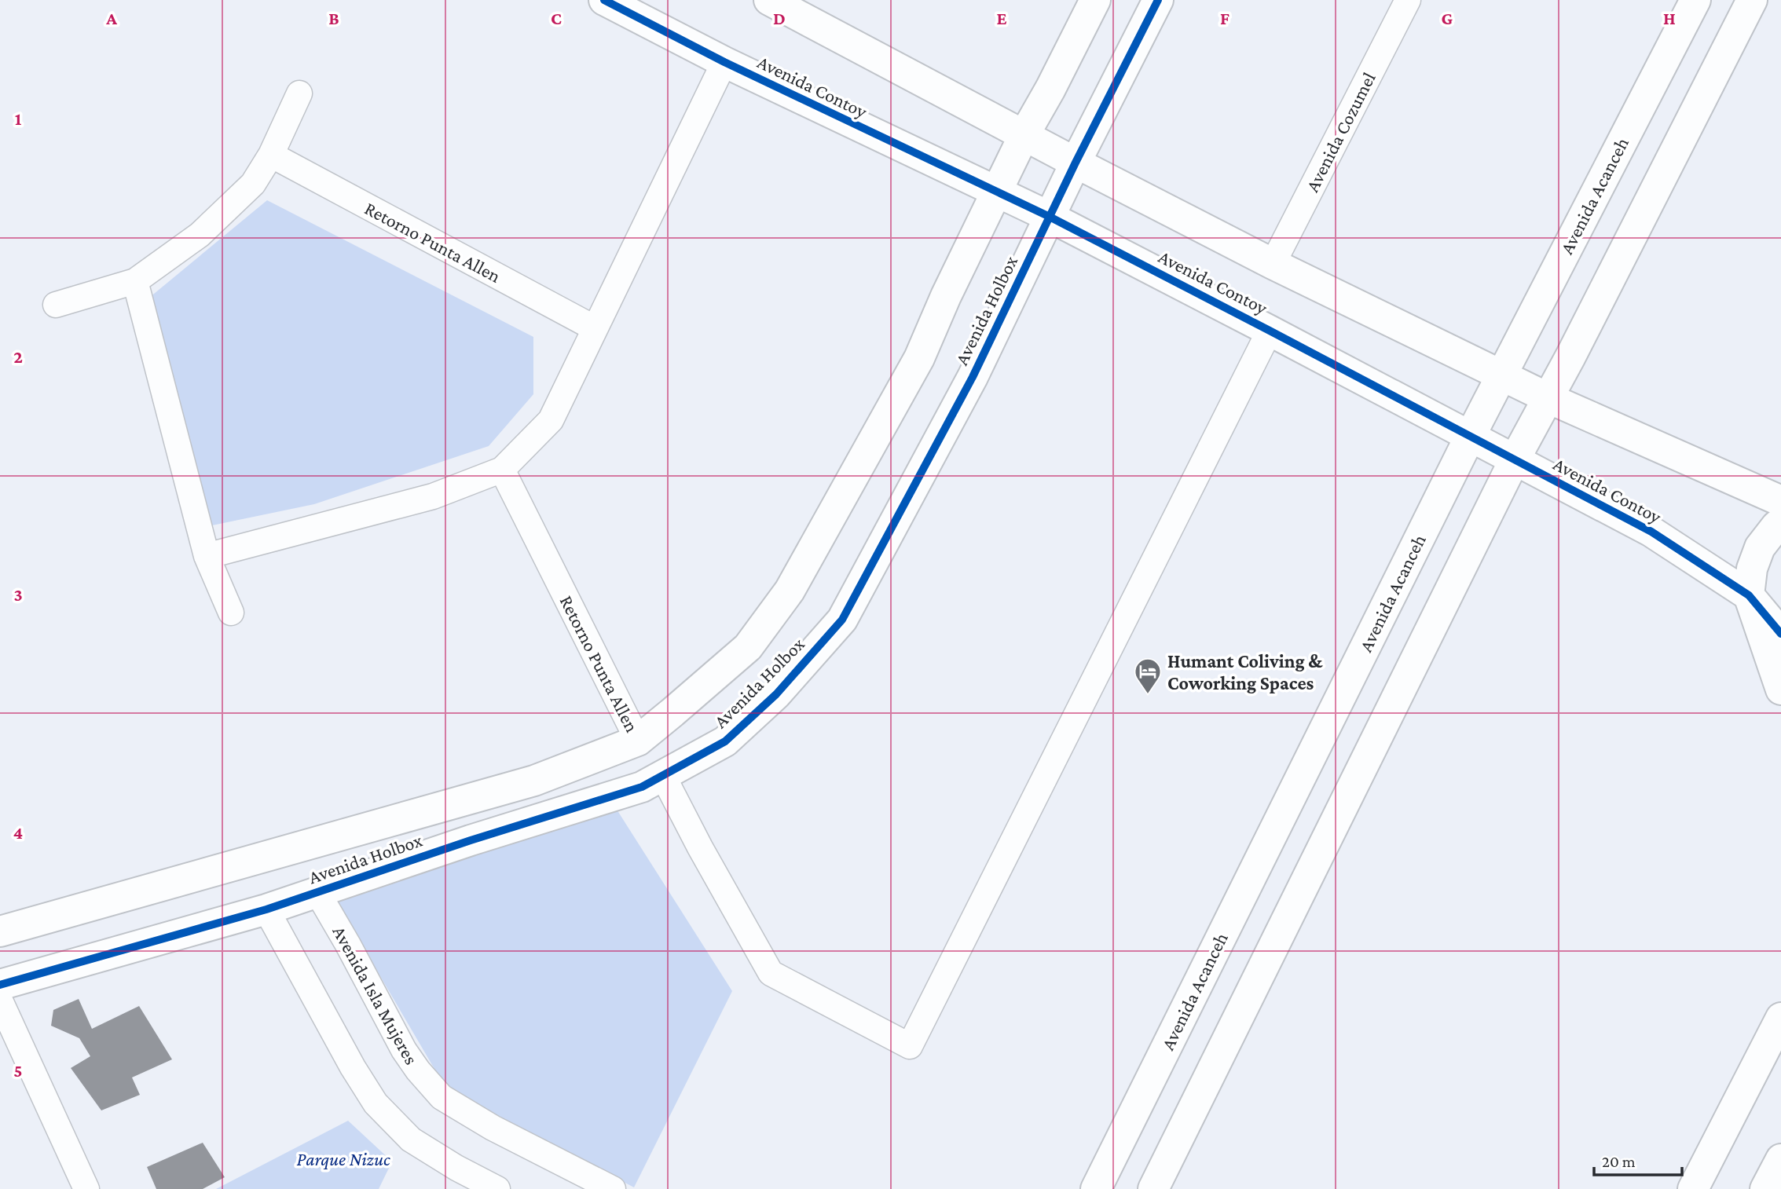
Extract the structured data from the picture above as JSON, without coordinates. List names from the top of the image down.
{
  "streets": {
    "street": [
      "Avenida Contoy",
      "Avenida Cozumel",
      "Avenida Acanceh",
      "Retorno Punta Allen",
      "Avenida Holbox",
      "Avenida Isla Mujeres"
    ]
  },
  "crossings": [
    ["Avenida Contoy", "Avenida Acanceh"],
    ["Avenida Contoy", "Avenida Holbox"],
    ["Retorno Punta Allen", "Avenida Holbox"],
    ["Avenida Holbox", "Avenida Isla Mujeres"]
  ],
  "parks": ["Parque Nizuc"],
  "places": {
    "hotel": ["Humant Coliving & Coworking Spaces"]
  },
  "scale_bar": "20 m",
  "grid": {
    "columns": [
      "A",
      "B",
      "C",
      "D",
      "E",
      "F",
      "G",
      "H"
    ],
    "rows": [
      "1",
      "2",
      "3",
      "4",
      "5"
    ]
  }
}
